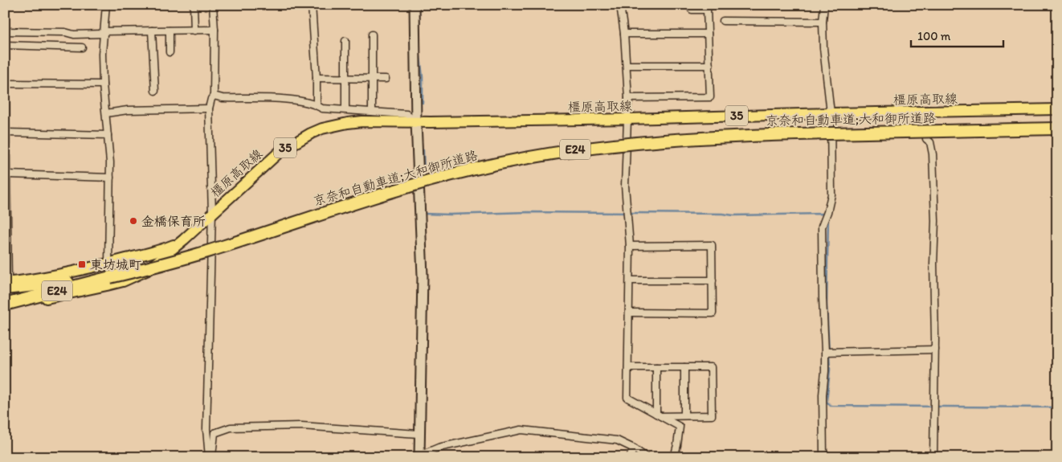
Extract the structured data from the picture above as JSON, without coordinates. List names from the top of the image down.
{
  "streets": {
    "highway": ["京奈和自動車道;大和御所道路", "E24"],
    "main road": ["橿原高取線", "35"]
  },
  "crossings": [
    ["橿原高取線", "E24"],
    ["京奈和自動車道;大和御所道路", "E24"]
  ],
  "places": {
    "other": ["金橋保育所"],
    "transit": ["東坊城町"]
  },
  "scale_bar": "100 m"
}
